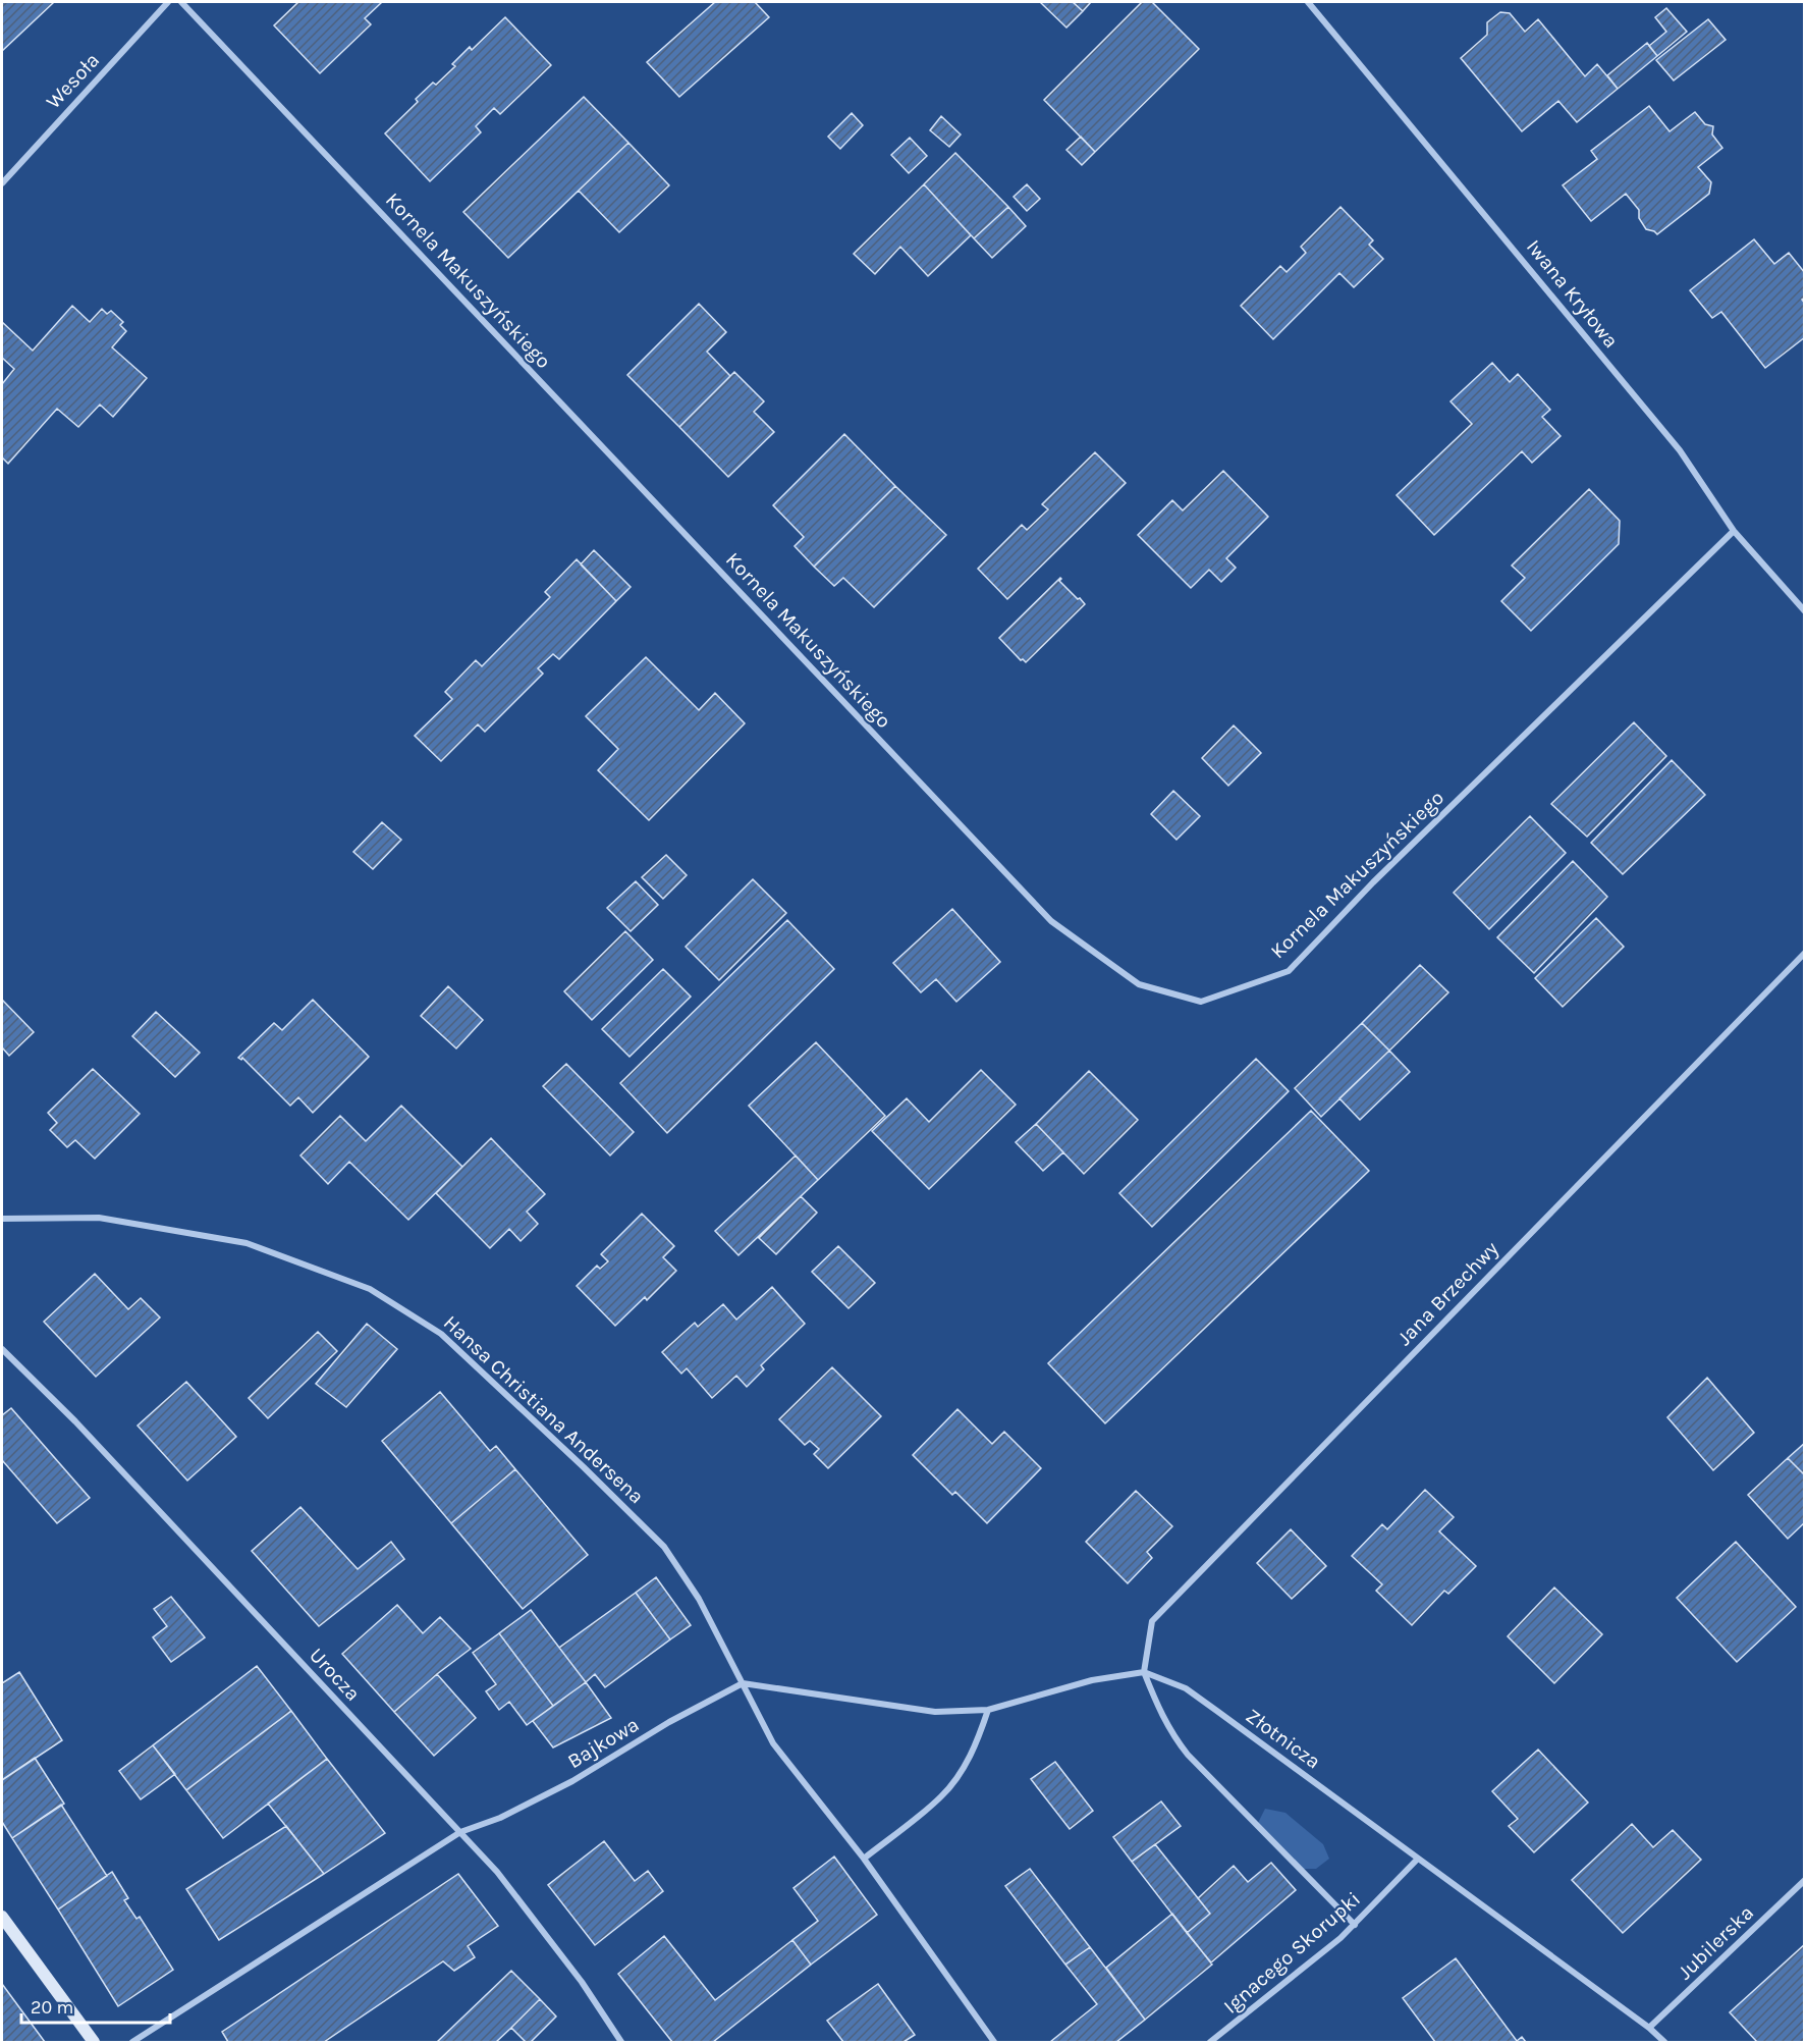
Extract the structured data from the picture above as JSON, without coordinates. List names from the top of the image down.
{
  "streets": {
    "street": [
      "Wesoła",
      "Kornela Makuszyńskiego",
      "Iwana Kryłowa",
      "Jana Brzechwy",
      "Hansa Christiana Andersena",
      "Urocza",
      "Złotnicza",
      "Bajkowa",
      "Jubilerska",
      "Ignacego Skorupki"
    ]
  },
  "crossings": [
    ["Kornela Makuszyńskiego", "Iwana Kryłowa"],
    ["Jana Brzechwy", "Złotnicza"],
    ["Hansa Christiana Andersena", "Bajkowa"],
    ["Urocza", "Bajkowa"],
    ["Złotnicza", "Jubilerska"],
    ["Złotnicza", "Ignacego Skorupki"]
  ],
  "scale_bar": "20 m"
}
